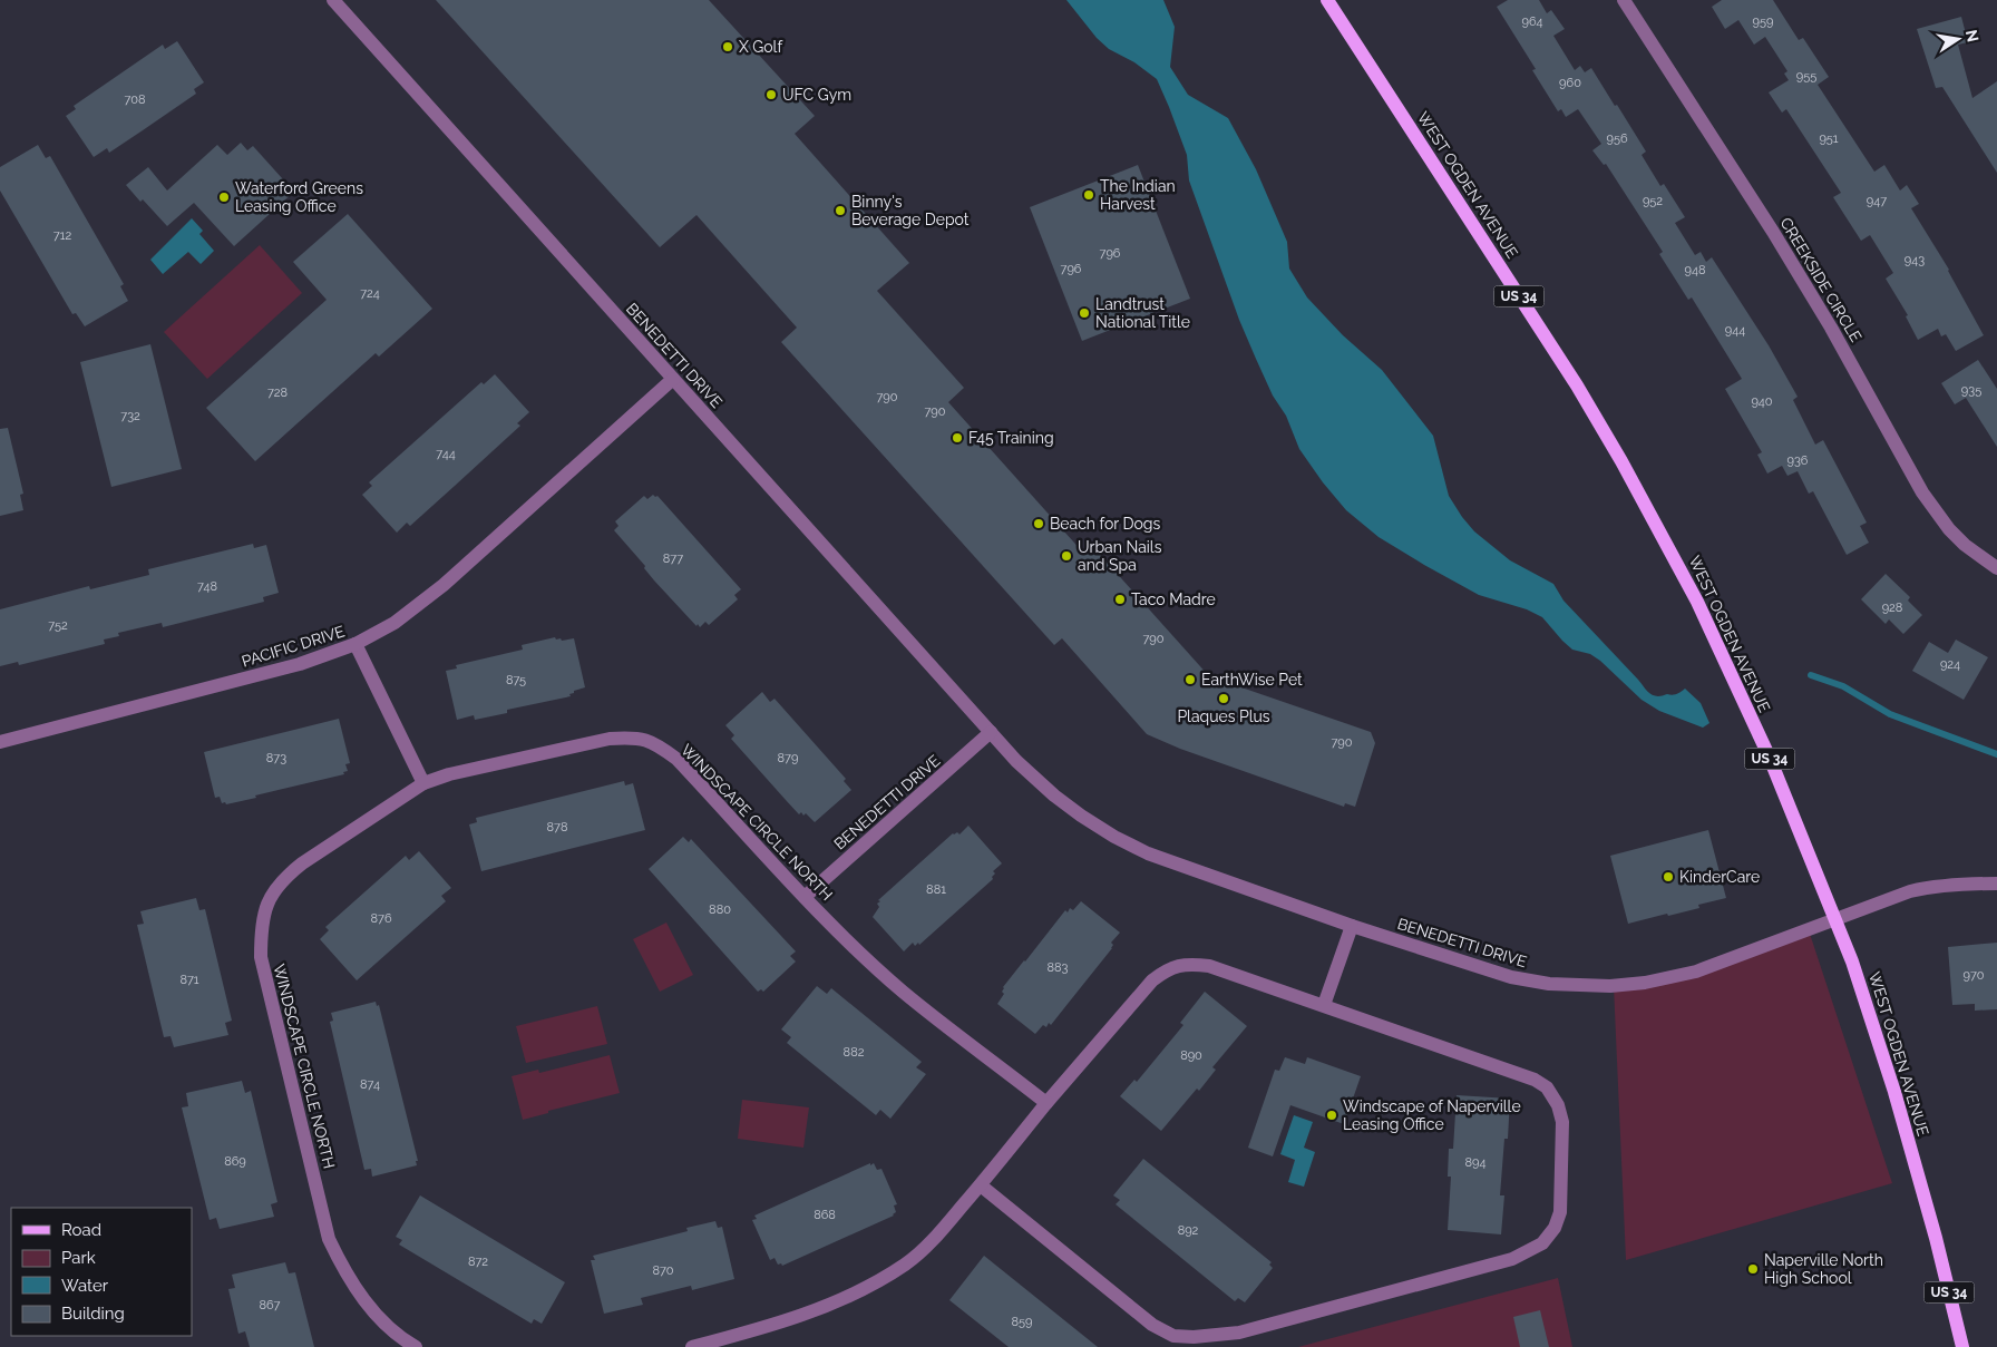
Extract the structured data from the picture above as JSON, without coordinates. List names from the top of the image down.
{
  "streets": {
    "main road": ["WEST OGDEN AVENUE", "US 34"],
    "street": [
      "CREEKSIDE CIRCLE",
      "BENEDETTI DRIVE",
      "PACIFIC DRIVE",
      "WINDSCAPE CIRCLE NORTH"
    ]
  },
  "crossings": [
    ["WEST OGDEN AVENUE", "BENEDETTI DRIVE"],
    ["BENEDETTI DRIVE", "PACIFIC DRIVE"],
    ["BENEDETTI DRIVE", "WINDSCAPE CIRCLE NORTH"]
  ],
  "places": [
    "X Golf",
    "UFC Gym",
    "The Indian Harvest",
    "Waterford Greens Leasing Office",
    "Binny's Beverage Depot",
    "Landtrust National Title",
    "F45 Training",
    "Beach for Dogs",
    "Urban Nails and Spa",
    "Taco Madre",
    "EarthWise Pet",
    "Plaques Plus",
    "KinderCare",
    "Windscape of Naperville Leasing Office",
    "Naperville North High School"
  ],
  "house_numbers": [
    "964",
    "959",
    "955",
    "960",
    "708",
    "956",
    "951",
    "952",
    "947",
    "712",
    "796",
    "943",
    "796",
    "948",
    "724",
    "944",
    "935",
    "728",
    "790",
    "940",
    "790",
    "732",
    "744",
    "936",
    "877",
    "748",
    "928",
    "752",
    "790",
    "924",
    "875",
    "790",
    "873",
    "879",
    "878",
    "881",
    "880",
    "876",
    "883",
    "970",
    "871",
    "882",
    "890",
    "874",
    "869",
    "894",
    "868",
    "892",
    "872",
    "870",
    "867",
    "859"
  ],
  "legend": [
    "Road",
    "Park",
    "Water",
    "Building"
  ],
  "north": "right"
}
